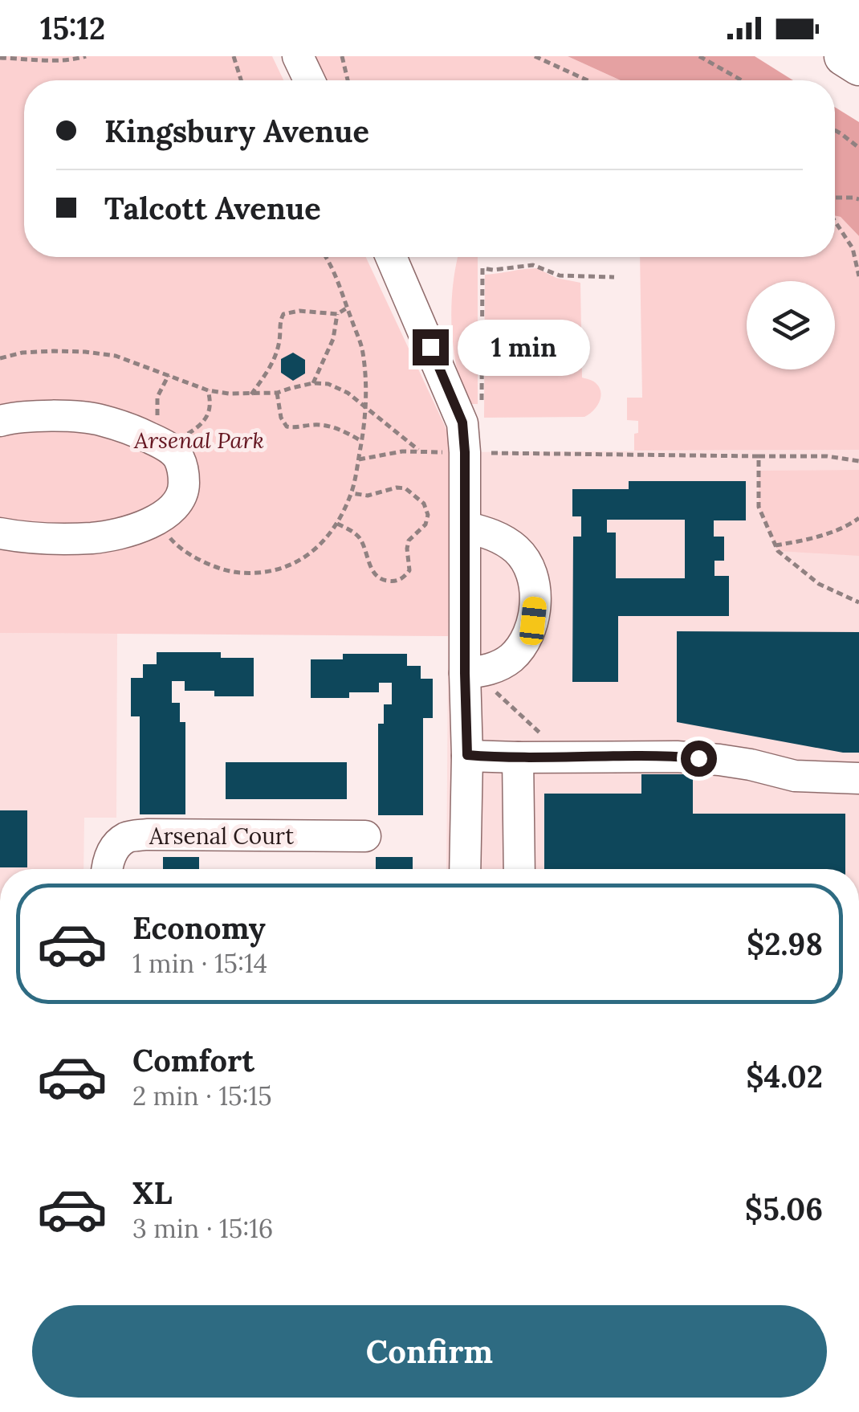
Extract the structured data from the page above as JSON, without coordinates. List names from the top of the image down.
{
  "streets": {
    "street": ["Arsenal Court"]
  },
  "parks": ["Arsenal Park"],
  "page": {
    "status": "15:12",
    "banner": ["Kingsbury Avenue", "Talcott Avenue"],
    "bubble": "1 min",
    "list": [
      {
        "name": "Economy",
        "note": "1 min · 15:14",
        "value": "$2.98"
      },
      {
        "name": "Comfort",
        "note": "2 min · 15:15",
        "value": "$4.02"
      },
      {
        "name": "XL",
        "note": "3 min · 15:16",
        "value": "$5.06"
      }
    ],
    "buttons": "Confirm"
  }
}
